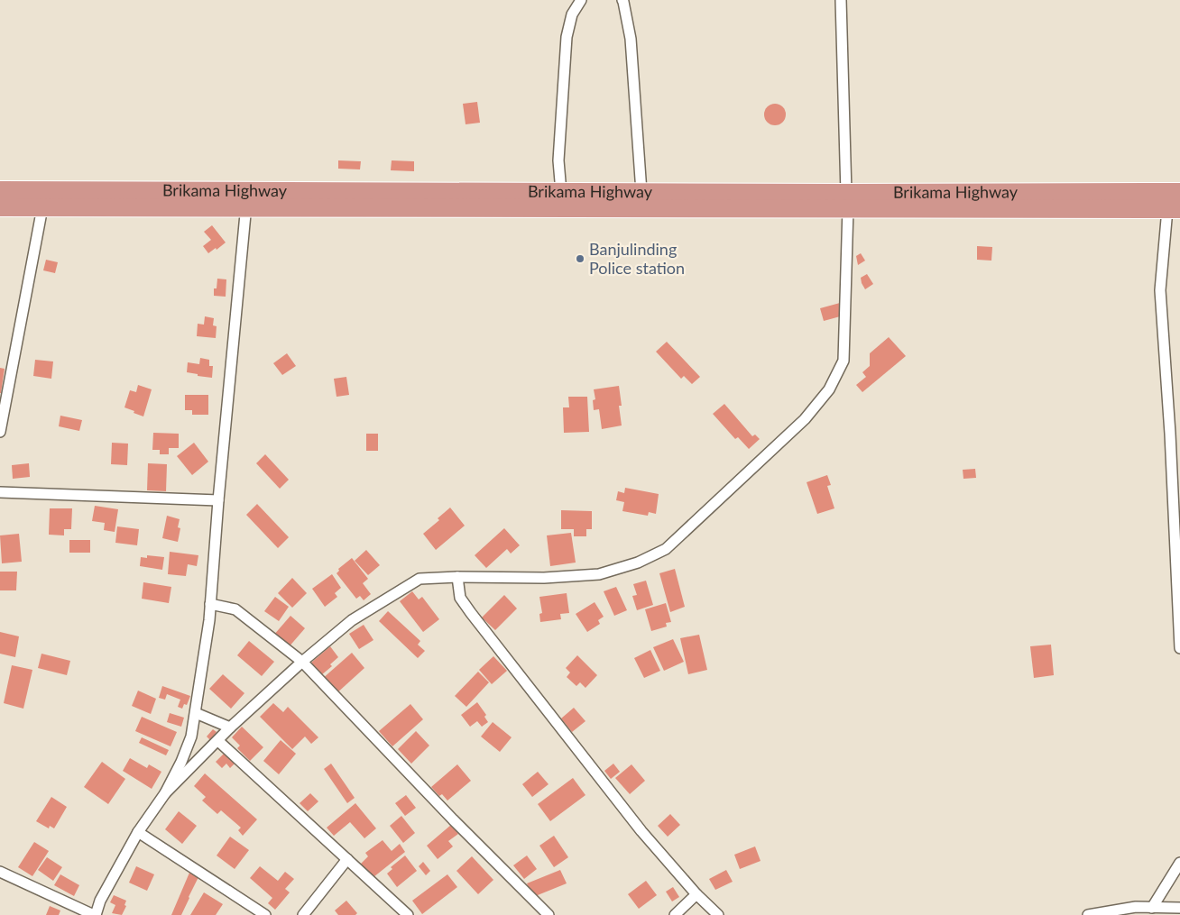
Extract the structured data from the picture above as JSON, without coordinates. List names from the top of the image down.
{
  "streets": {
    "highway": ["Brikama Highway"]
  },
  "places": ["Banjulinding Police station"]
}
